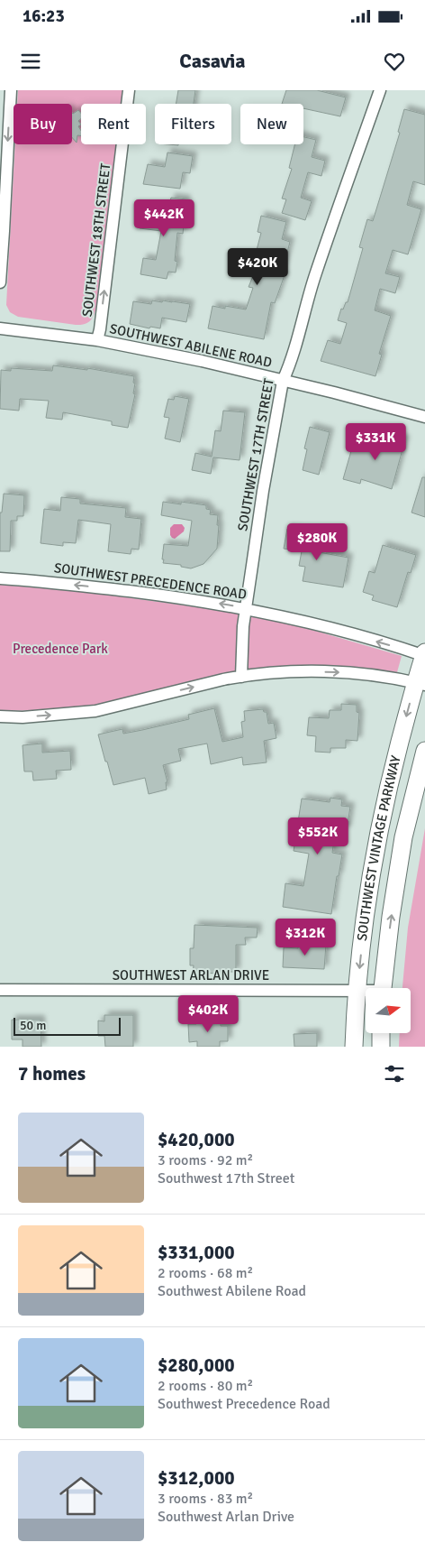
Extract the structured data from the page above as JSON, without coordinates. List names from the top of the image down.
{
  "streets": {
    "street": [
      "SOUTHWEST 18TH STREET",
      "SOUTHWEST ABILENE ROAD",
      "SOUTHWEST 17TH STREET",
      "SOUTHWEST PRECEDENCE ROAD",
      "SOUTHWEST VINTAGE PARKWAY",
      "SOUTHWEST ARLAN DRIVE"
    ]
  },
  "crossings": [
    ["SOUTHWEST 18TH STREET", "SOUTHWEST ABILENE ROAD"],
    ["SOUTHWEST ABILENE ROAD", "SOUTHWEST 17TH STREET"],
    ["SOUTHWEST 17TH STREET", "SOUTHWEST PRECEDENCE ROAD"],
    ["SOUTHWEST PRECEDENCE ROAD", "SOUTHWEST VINTAGE PARKWAY"],
    ["SOUTHWEST VINTAGE PARKWAY", "SOUTHWEST ARLAN DRIVE"]
  ],
  "one_way": ["SOUTHWEST 18TH STREET"],
  "parks": ["Precedence Park"],
  "scale_bar": "50 m",
  "north": "right",
  "page": {
    "status": "16:23",
    "header": "Casavia",
    "chip": [
      "Buy",
      "Rent",
      "Filters",
      "New"
    ],
    "price": [
      "$442K",
      "$420K",
      "$331K",
      "$280K",
      "$552K",
      "$312K",
      "$402K"
    ],
    "scale": "50 m",
    "heading": "7 homes",
    "list": [
      {
        "name": "$420,000",
        "note": "3 rooms · 92 m² · Southwest 17th Street"
      },
      {
        "name": "$331,000",
        "note": "2 rooms · 68 m² · Southwest Abilene Road"
      },
      {
        "name": "$280,000",
        "note": "2 rooms · 80 m² · Southwest Precedence Road"
      },
      {
        "name": "$312,000",
        "note": "3 rooms · 83 m² · Southwest Arlan Drive"
      }
    ]
  }
}
